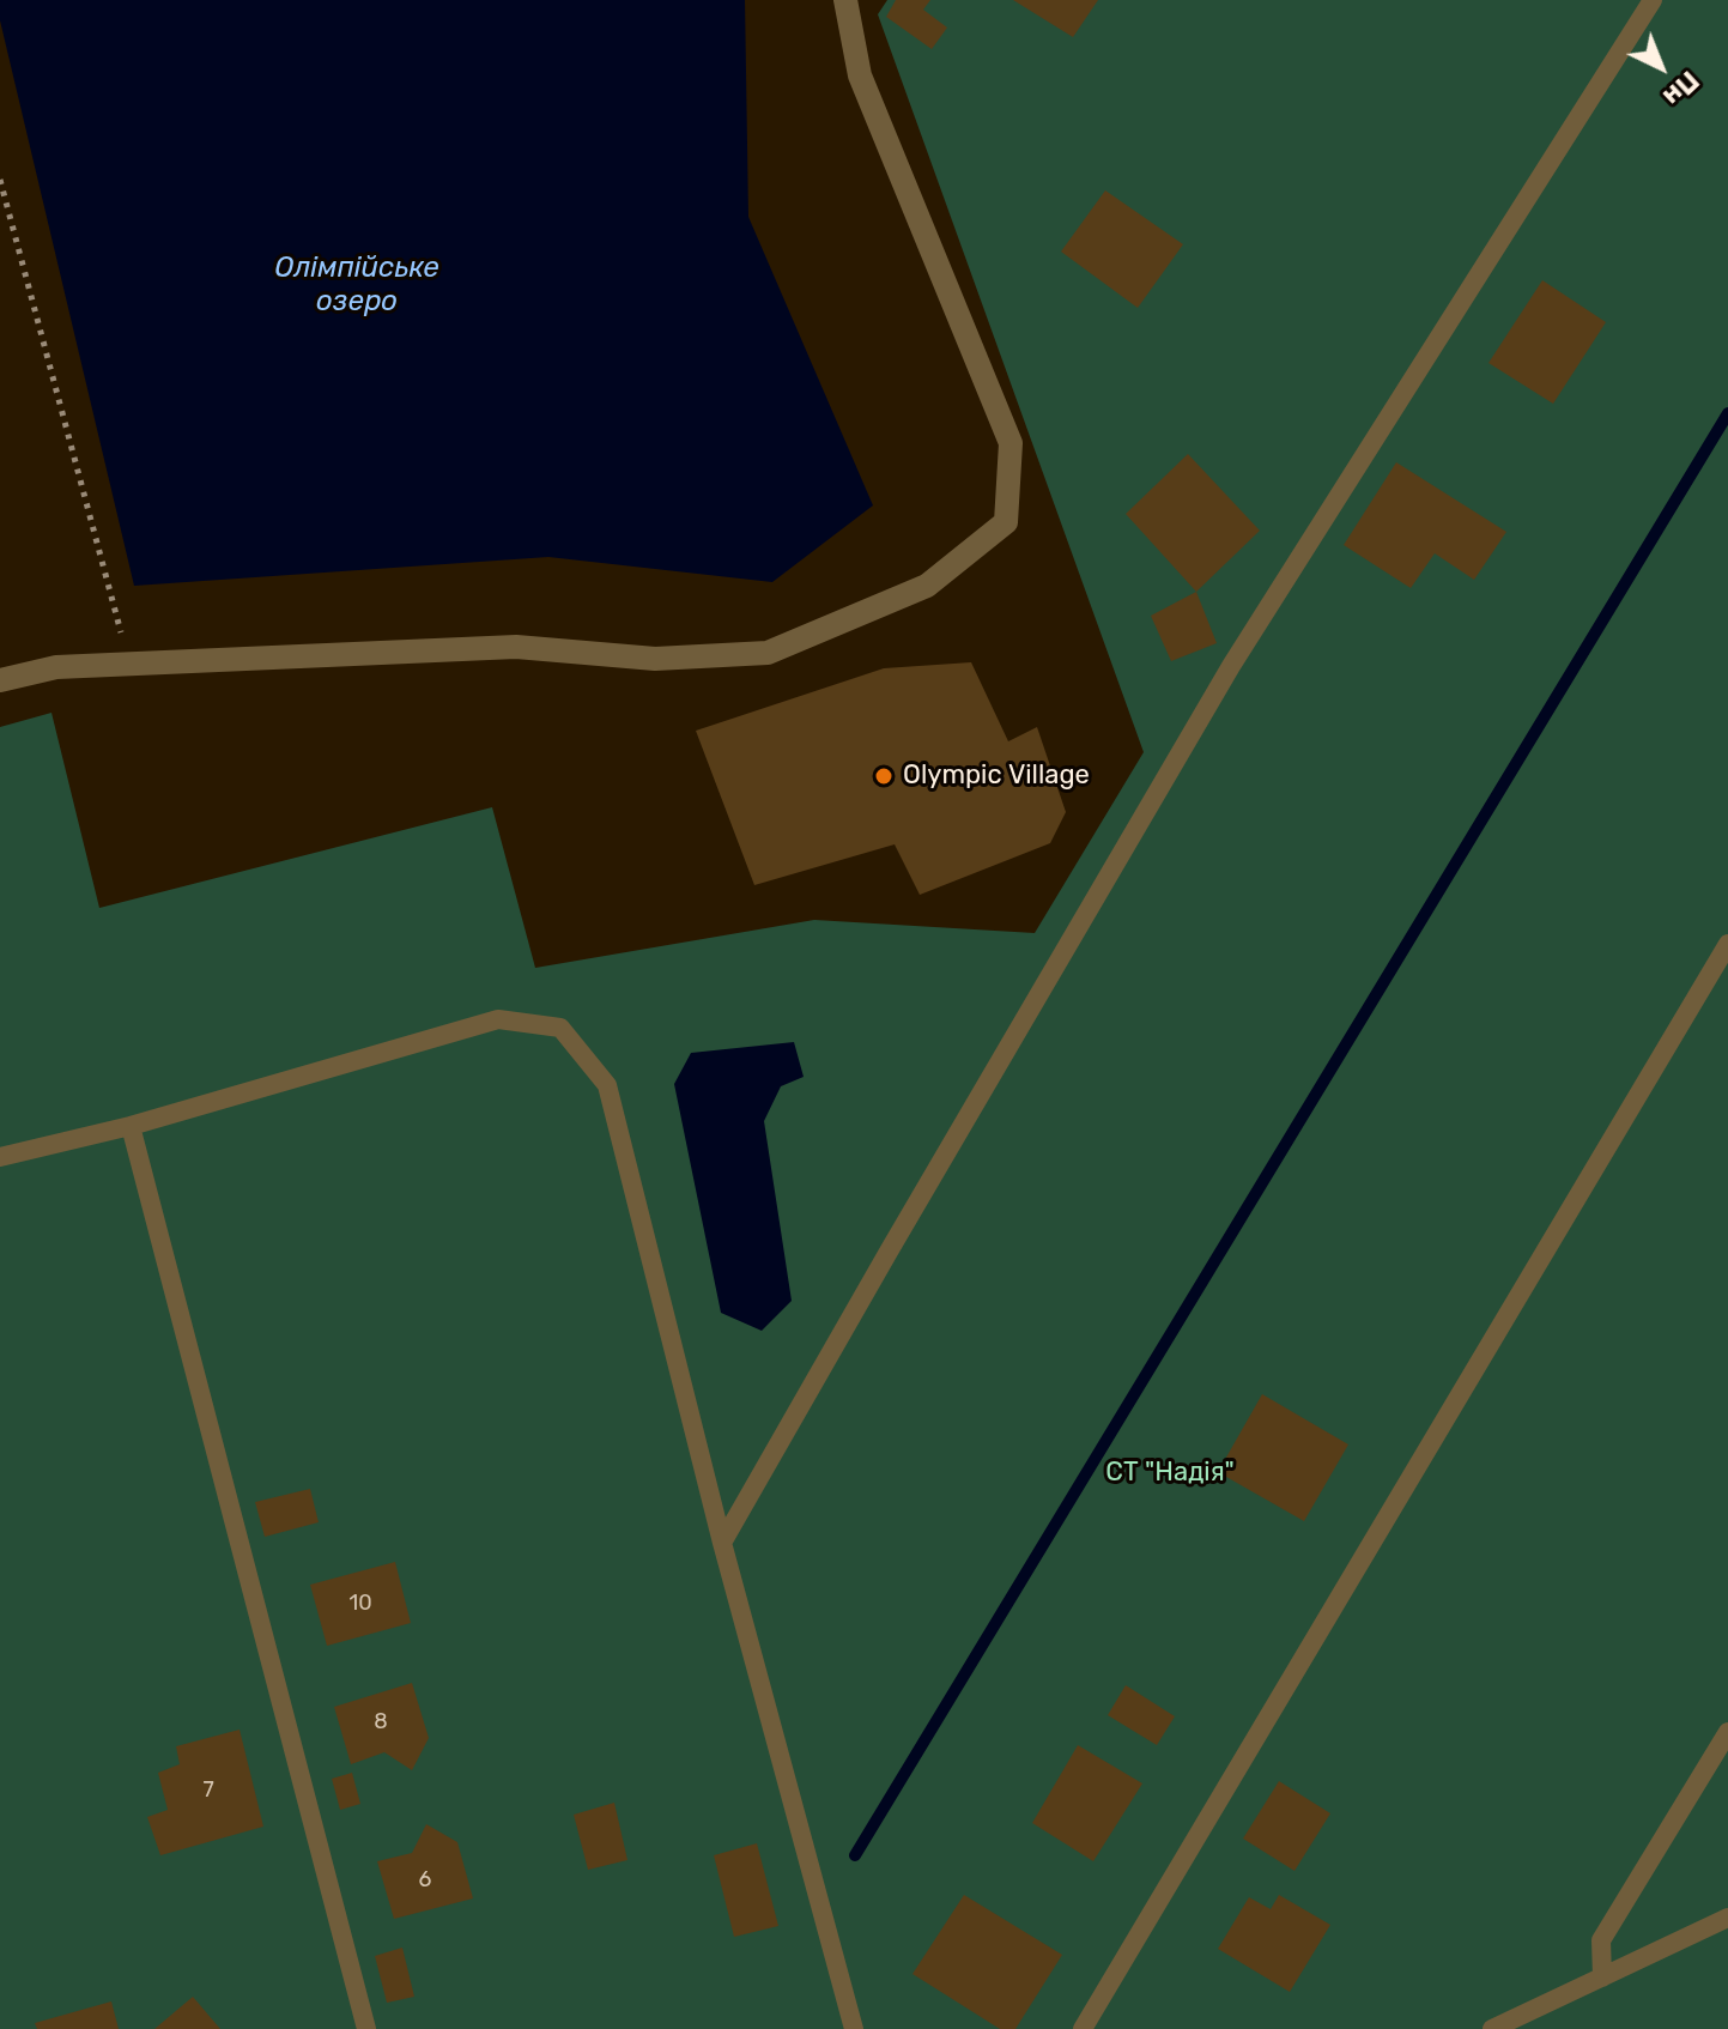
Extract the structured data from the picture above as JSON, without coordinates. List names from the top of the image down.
{
  "water": ["Олімпійське озеро"],
  "parks": ["СТ \"Надія\""],
  "places": ["Olympic Village"],
  "house_numbers": [
    "10",
    "8",
    "7",
    "6"
  ],
  "north": "bottom right"
}
